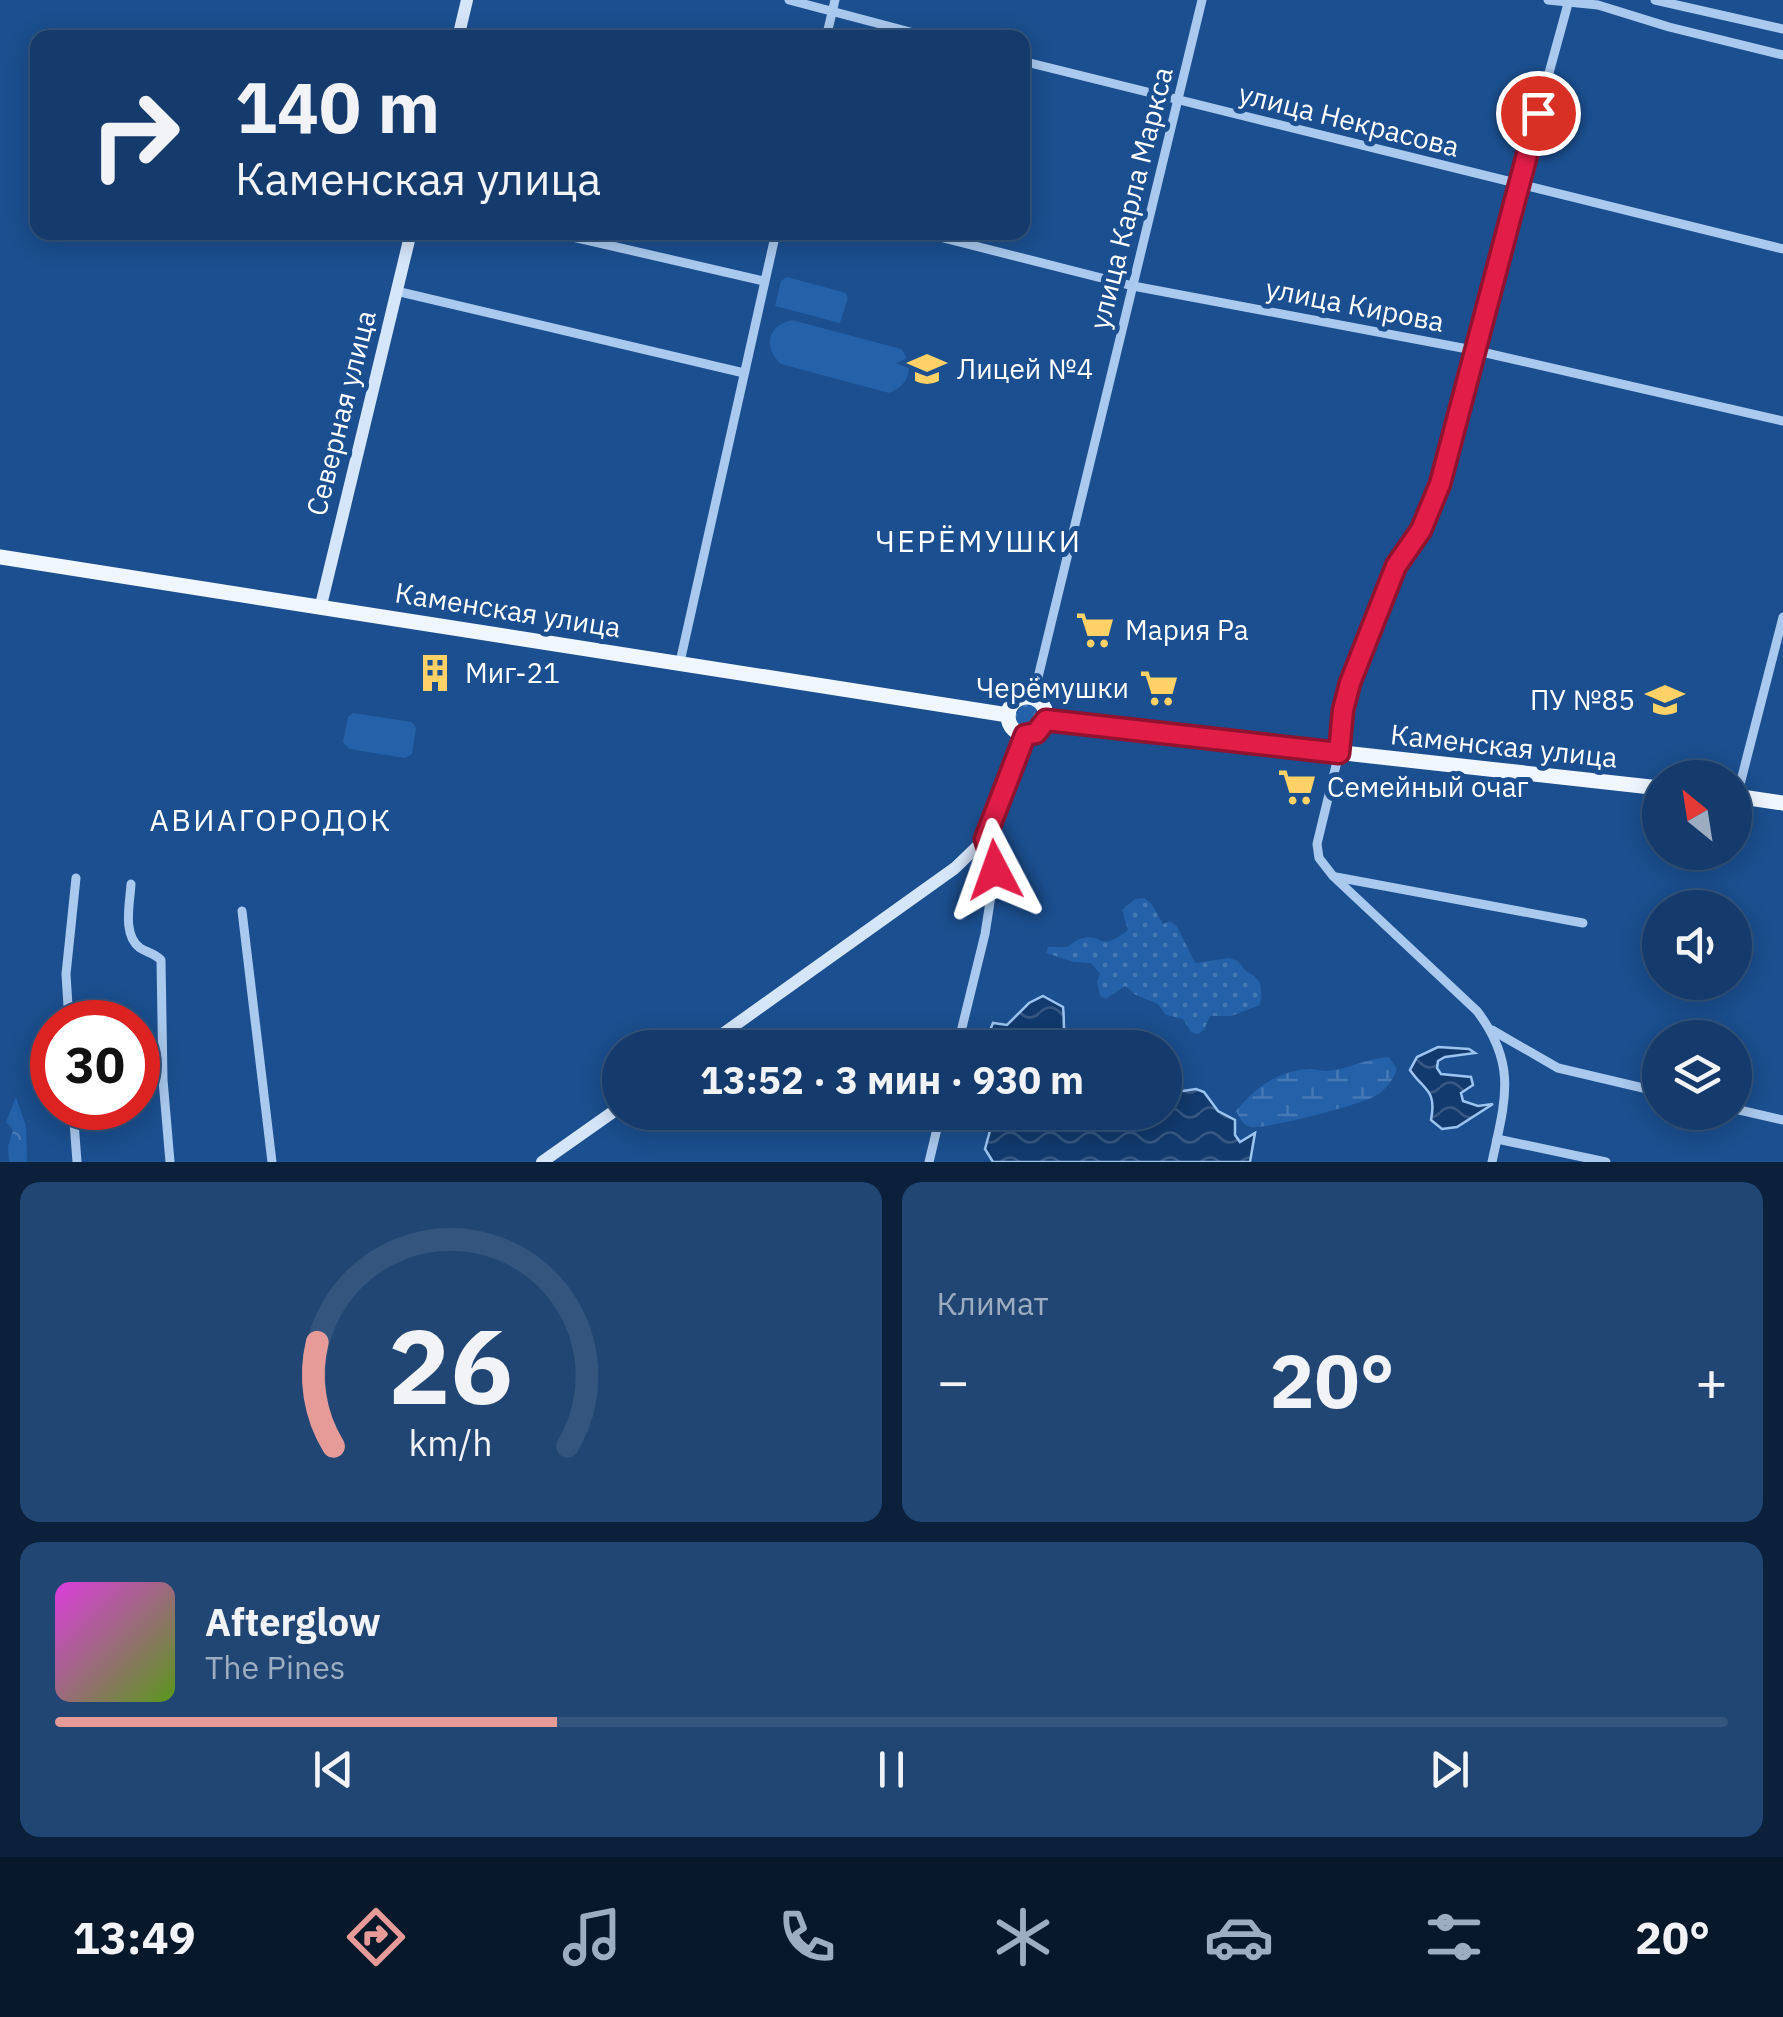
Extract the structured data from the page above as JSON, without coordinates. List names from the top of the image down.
{
  "streets": {
    "main road": ["Северная улица", "Каменская улица"],
    "street": ["улица Некрасова", "улица Карла Маркса", "улица Кирова"]
  },
  "crossings": [
    ["улица Некрасова", "улица Карла Маркса"],
    ["улица Карла Маркса", "улица Кирова"],
    ["улица Карла Маркса", "Каменская улица"],
    ["Северная улица", "Каменская улица"]
  ],
  "districts": ["ЧЕРЁМУШКИ", "АВИАГОРОДОК"],
  "places": {
    "school or university": ["Лицей №4", "ПУ №85"],
    "supermarket": ["Мария Ра", "Черёмушки", "Семейный очаг"],
    "building": ["Миг-21"]
  },
  "north": "top left",
  "page": {
    "turn": ["140 m", "Каменская улица"],
    "limit": "30",
    "trip": "13:52 · 3 мин · 930 m",
    "tile": "Климат",
    "heat": ["−", "20°", "+"],
    "song": ["Afterglow", "The Pines"],
    "tabs": ["13:49", "20°"],
    "gauge": ["26", "km/h"]
  }
}
